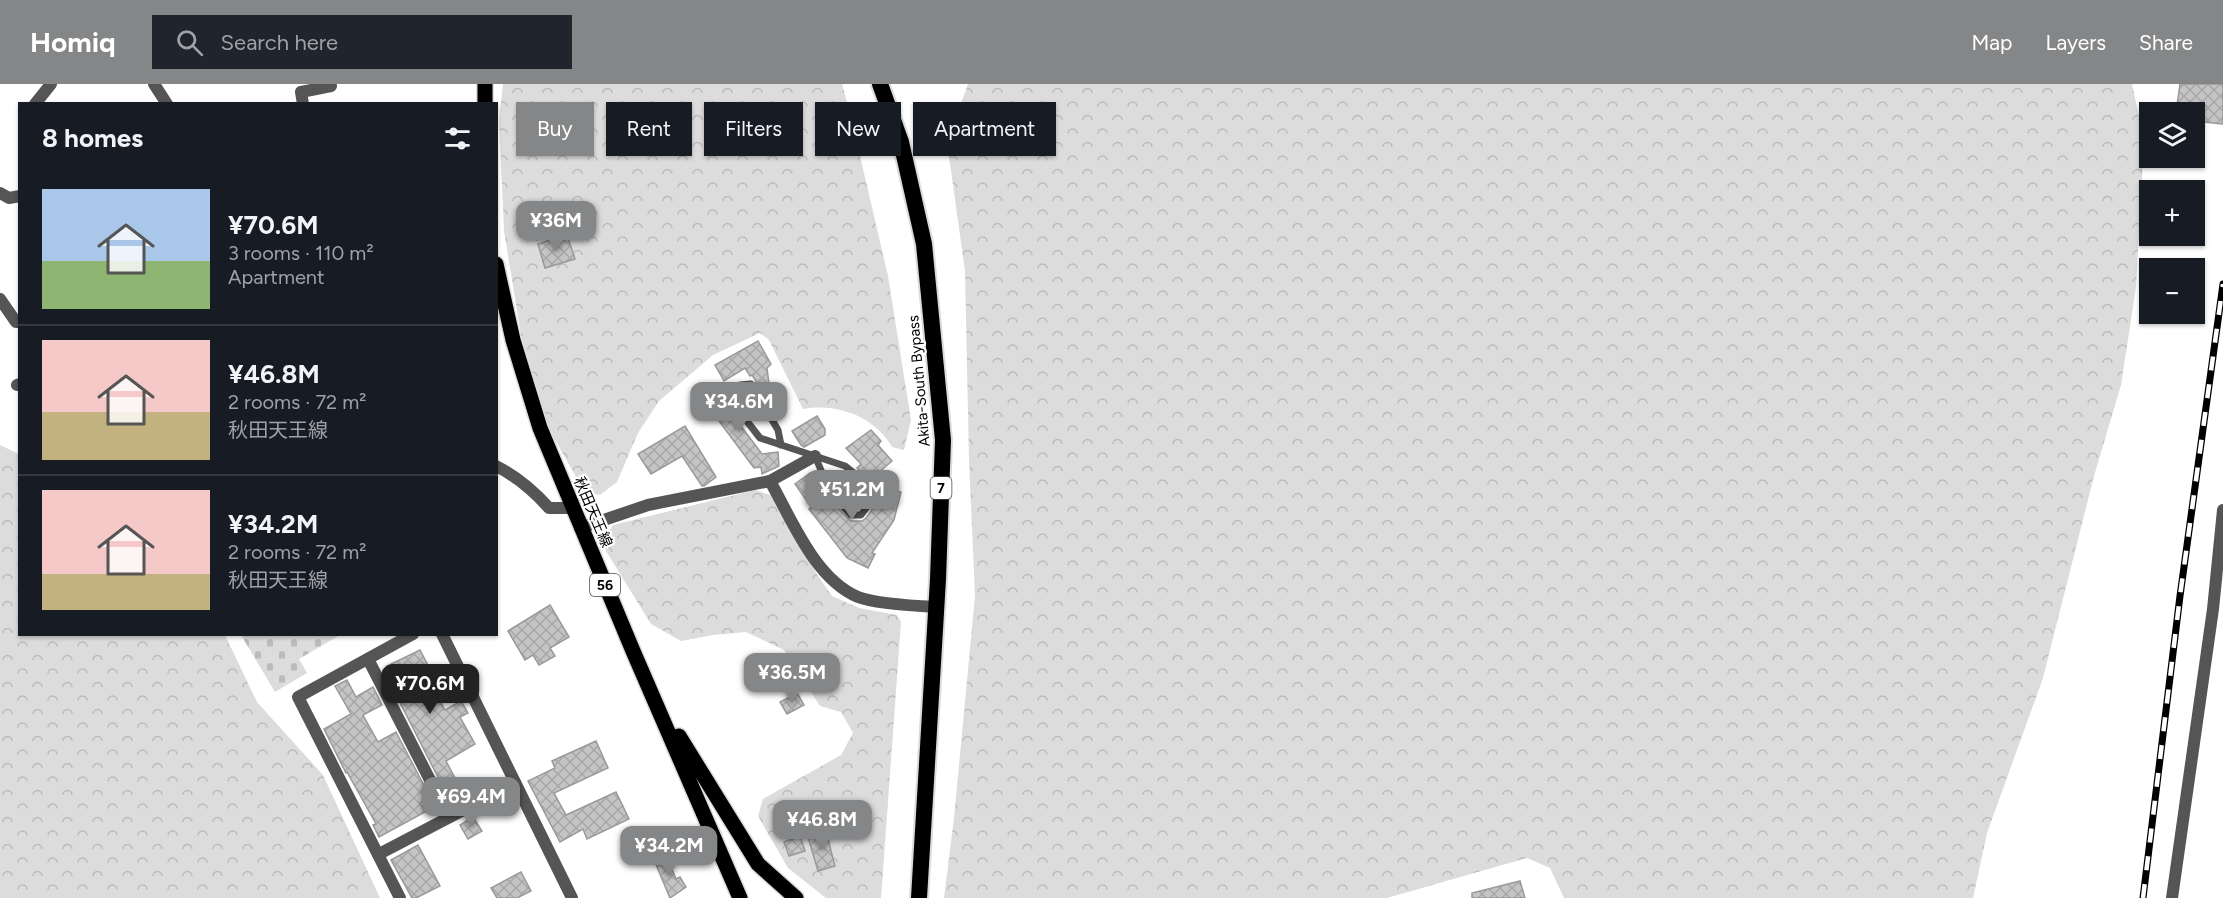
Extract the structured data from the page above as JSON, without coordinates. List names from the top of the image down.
{
  "streets": {
    "highway": ["Akita-South Bypass", "7"],
    "main road": ["秋田天王線", "56"]
  },
  "page": {
    "header": "Homiq",
    "search": "Search here",
    "nav": ["Map", "Layers", "Share"],
    "map_buttons": ["+", "−"],
    "chip": [
      "Buy",
      "Rent",
      "Filters",
      "New",
      "Apartment"
    ],
    "heading": "8 homes",
    "list": [
      {
        "name": "¥70.6M",
        "note": "3 rooms · 110 m² · Apartment"
      },
      {
        "name": "¥46.8M",
        "note": "2 rooms · 72 m² · 秋田天王線"
      },
      {
        "name": "¥34.2M",
        "note": "2 rooms · 72 m² · 秋田天王線"
      }
    ],
    "price": [
      "¥36M",
      "¥34.6M",
      "¥51.2M",
      "¥36.5M",
      "¥70.6M",
      "¥69.4M",
      "¥46.8M",
      "¥34.2M"
    ]
  }
}
